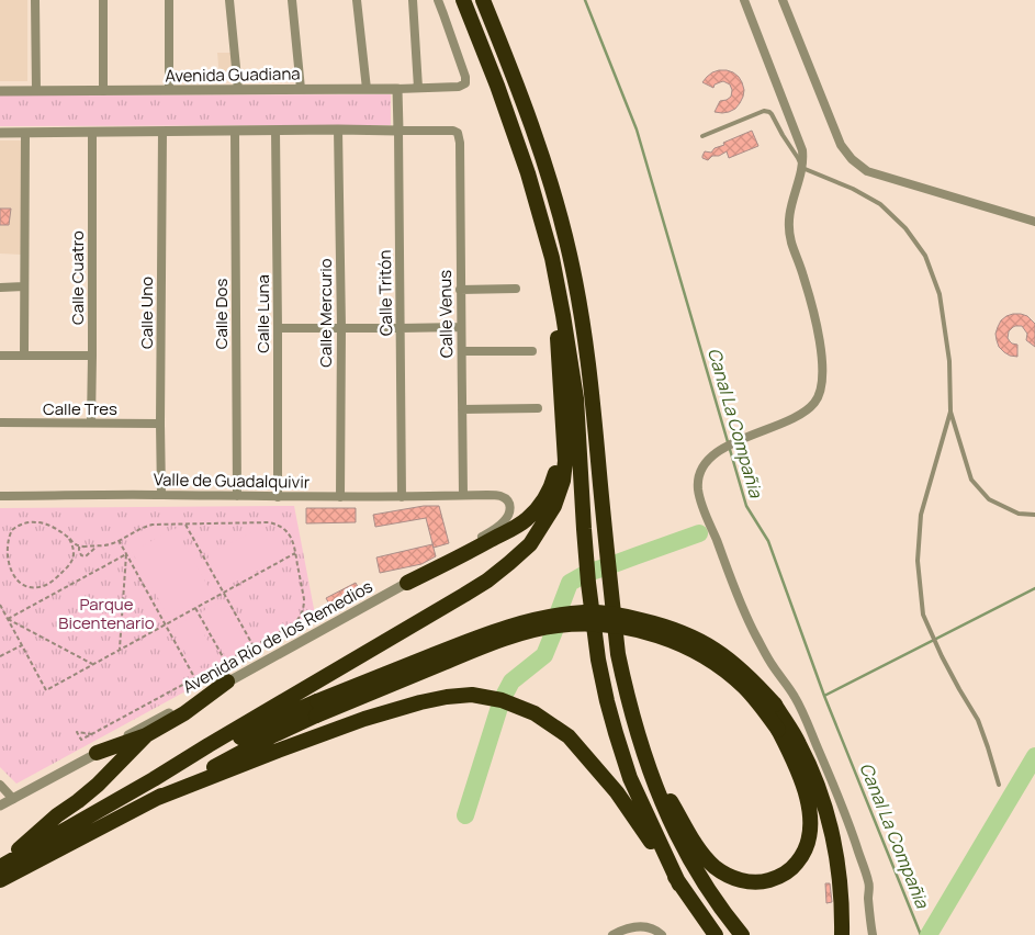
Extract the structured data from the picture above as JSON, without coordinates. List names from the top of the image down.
{
  "streets": {
    "street": [
      "Avenida Guadiana",
      "Calle Cuatro",
      "Calle Tritón",
      "Calle Uno",
      "Calle Mercurio",
      "Calle Dos",
      "Calle Luna",
      "Calle Venus",
      "Calle Tres",
      "Valle de Guadalquivir",
      "Avenida Río de los Remedios"
    ]
  },
  "crossings": [
    ["Avenida Guadiana", "Calle Tritón"],
    ["Calle Cuatro", "Calle Tres"],
    ["Calle Tritón", "Calle Venus"],
    ["Calle Tritón", "Valle de Guadalquivir"],
    ["Calle Uno", "Calle Tres"],
    ["Calle Uno", "Valle de Guadalquivir"],
    ["Calle Mercurio", "Valle de Guadalquivir"],
    ["Calle Dos", "Valle de Guadalquivir"],
    ["Calle Luna", "Valle de Guadalquivir"],
    ["Calle Venus", "Valle de Guadalquivir"],
    ["Calle Venus", "Avenida Río de los Remedios"],
    ["Valle de Guadalquivir", "Avenida Río de los Remedios"]
  ],
  "water": ["Canal La Compañia"],
  "parks": ["Parque Bicentenario"]
}
